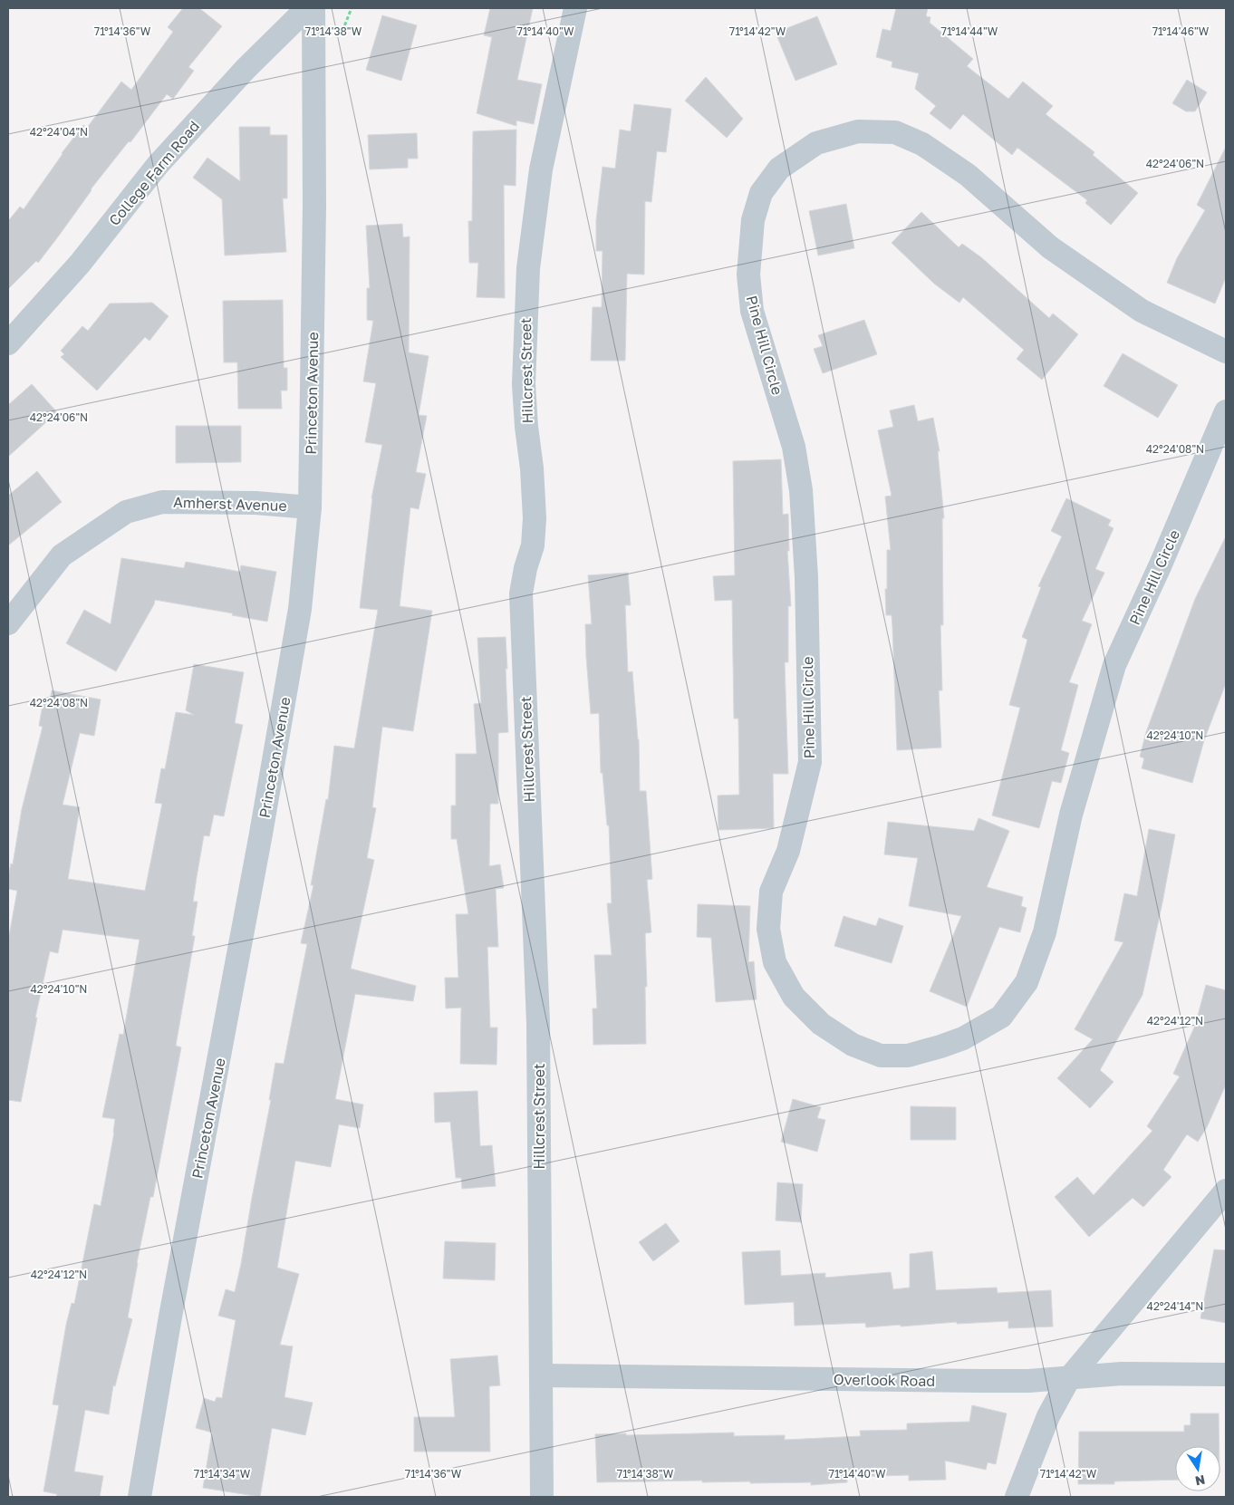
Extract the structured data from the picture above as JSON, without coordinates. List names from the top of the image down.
{
  "streets": {
    "street": [
      "College Farm Road",
      "Pine Hill Circle",
      "Hillcrest Street",
      "Princeton Avenue",
      "Amherst Avenue",
      "Overlook Road"
    ]
  },
  "crossings": [
    ["Hillcrest Street", "Overlook Road"],
    ["Princeton Avenue", "Amherst Avenue"]
  ],
  "north": "bottom",
  "coordinates": [
    "71°14'36\"W",
    "71°14'38\"W",
    "71°14'40\"W",
    "71°14'42\"W",
    "71°14'44\"W",
    "71°14'46\"W",
    "42°24'04\"N",
    "42°24'06\"N",
    "42°24'08\"N",
    "42°24'10\"N",
    "42°24'12\"N",
    "42°24'14\"N",
    "71°14'34\"W"
  ]
}
